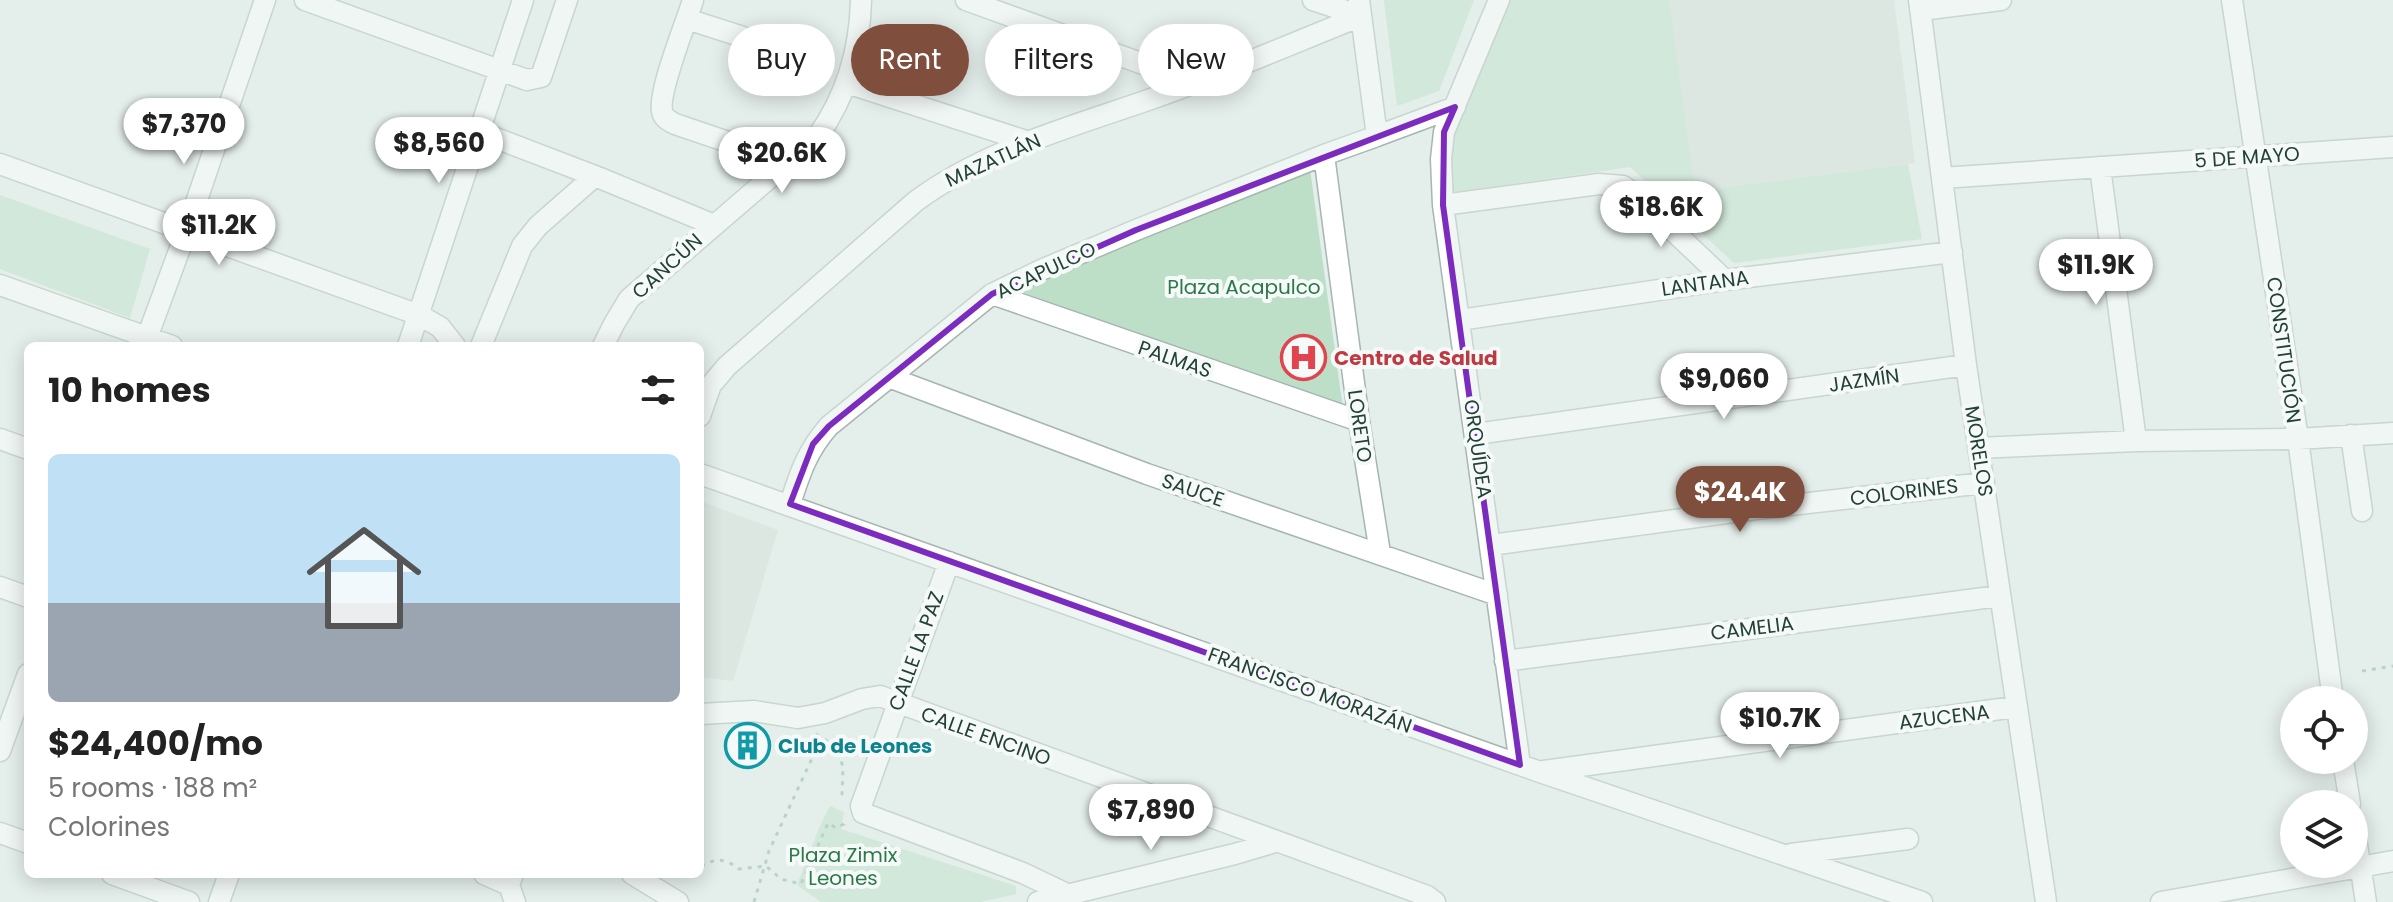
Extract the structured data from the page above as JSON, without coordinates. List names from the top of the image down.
{
  "streets": {
    "street": [
      "5 DE MAYO",
      "MAZATLÁN",
      "CANCÚN",
      "ACAPULCO",
      "LANTANA",
      "CONSTITUCIÓN",
      "PALMAS",
      "JAZMÍN",
      "LORETO",
      "ORQUÍDEA",
      "MORELOS",
      "SAUCE",
      "COLORINES",
      "CAMELIA",
      "CALLE LA PAZ",
      "FRANCISCO MORAZÁN",
      "AZUCENA",
      "CALLE ENCINO"
    ]
  },
  "crossings": [
    ["5 DE MAYO", "CONSTITUCIÓN"],
    ["5 DE MAYO", "MORELOS"],
    ["ACAPULCO", "PALMAS"],
    ["ACAPULCO", "LORETO"],
    ["ACAPULCO", "ORQUÍDEA"],
    ["ACAPULCO", "SAUCE"],
    ["ACAPULCO", "FRANCISCO MORAZÁN"],
    ["LANTANA", "ORQUÍDEA"],
    ["LANTANA", "MORELOS"],
    ["PALMAS", "LORETO"],
    ["JAZMÍN", "ORQUÍDEA"],
    ["JAZMÍN", "MORELOS"],
    ["LORETO", "SAUCE"],
    ["ORQUÍDEA", "SAUCE"],
    ["ORQUÍDEA", "COLORINES"],
    ["ORQUÍDEA", "CAMELIA"],
    ["ORQUÍDEA", "FRANCISCO MORAZÁN"],
    ["MORELOS", "COLORINES"],
    ["MORELOS", "CAMELIA"],
    ["MORELOS", "AZUCENA"],
    ["CALLE LA PAZ", "FRANCISCO MORAZÁN"],
    ["CALLE LA PAZ", "CALLE ENCINO"],
    ["FRANCISCO MORAZÁN", "AZUCENA"]
  ],
  "parks": ["Plaza Acapulco", "Plaza Zimix Leones"],
  "places": {
    "hospital": ["Centro de Salud"],
    "building": ["Club de Leones"]
  },
  "page": {
    "chip": [
      "Buy",
      "Rent",
      "Filters",
      "New"
    ],
    "price": [
      "$7,370",
      "$8,560",
      "$20.6K",
      "$18.6K",
      "$11.2K",
      "$11.9K",
      "$9,060",
      "$24.4K",
      "$10.7K",
      "$7,890"
    ],
    "heading": "10 homes",
    "list": [
      {
        "name": "$24,400/mo",
        "note": "5 rooms · 188 m² · Colorines"
      }
    ]
  }
}
